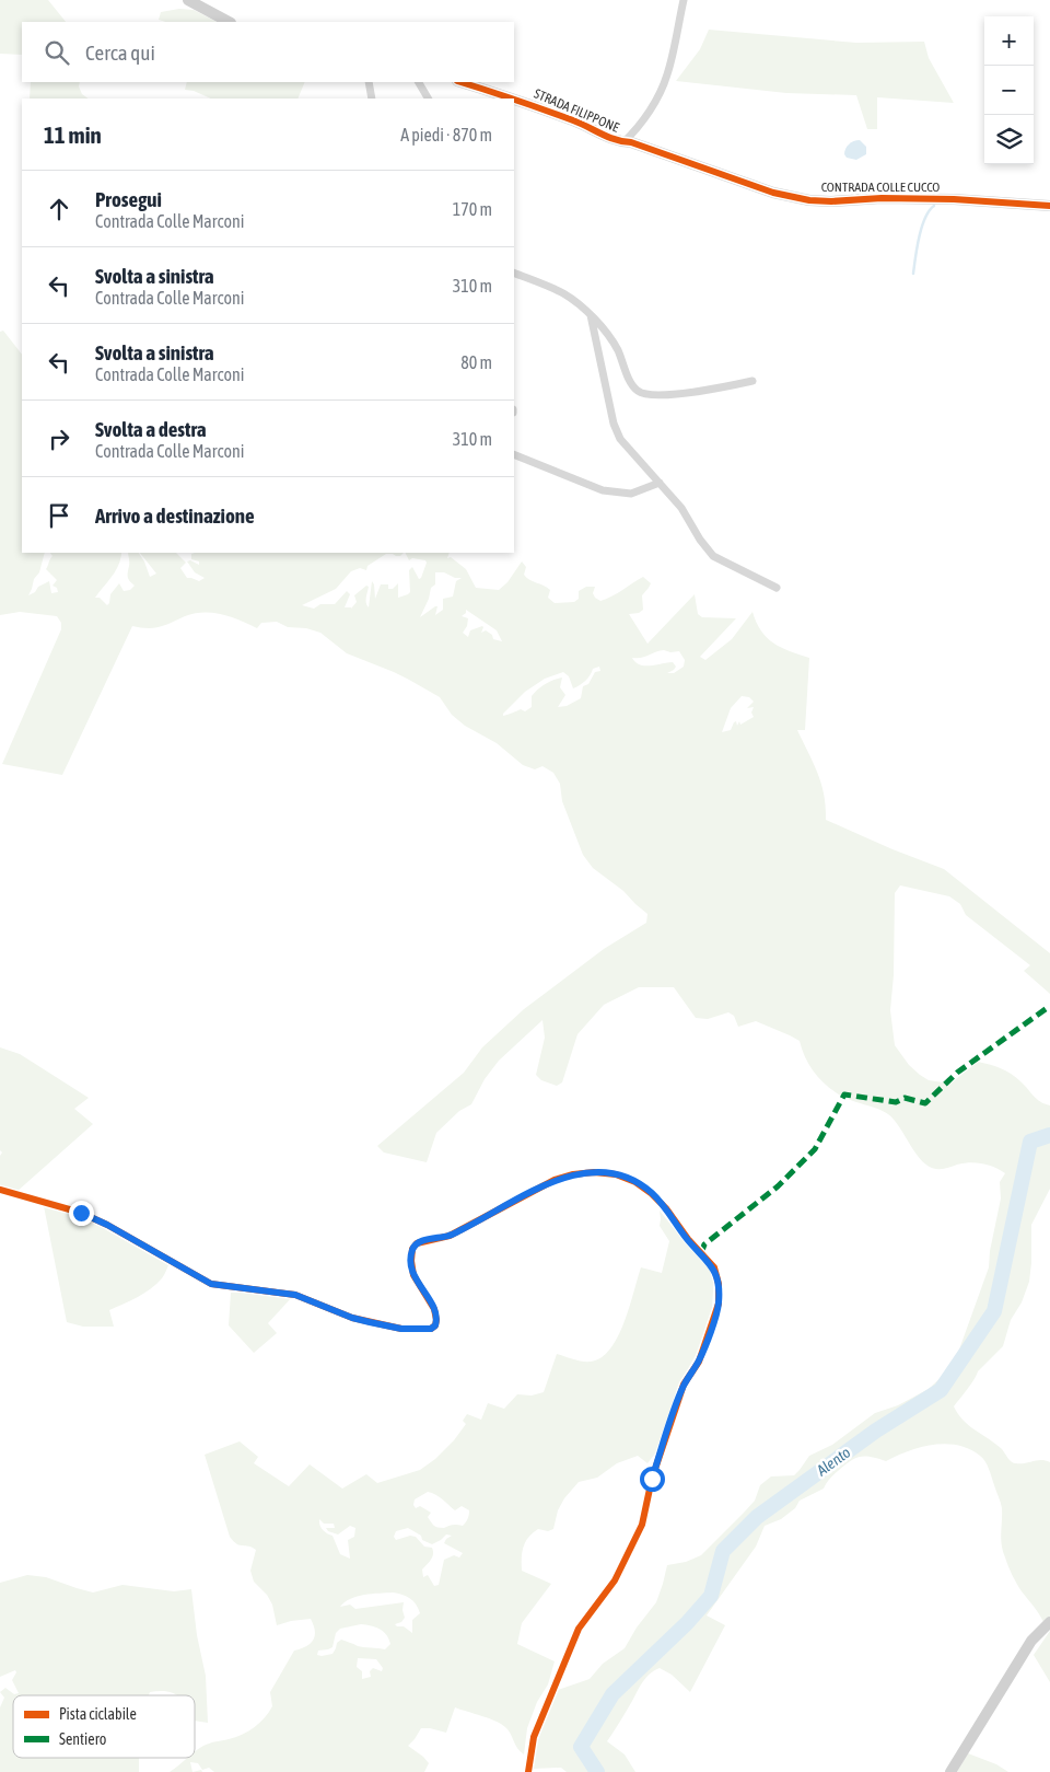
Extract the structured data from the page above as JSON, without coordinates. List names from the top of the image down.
{
  "streets": {
    "street": ["STRADA FILIPPONE", "CONTRADA COLLE CUCCO"]
  },
  "crossings": [
    ["STRADA FILIPPONE", "CONTRADA COLLE CUCCO"]
  ],
  "water": ["Alento"],
  "legend": ["Pista ciclabile", "Sentiero"],
  "page": {
    "map_buttons": ["+", "−"],
    "search": "Cerca qui",
    "heading": ["11 min", "A piedi · 870 m"],
    "list": [
      ["Prosegui", "Contrada Colle Marconi", "170 m"],
      ["Svolta a sinistra", "Contrada Colle Marconi", "310 m"],
      ["Svolta a sinistra", "Contrada Colle Marconi", "80 m"],
      ["Svolta a destra", "Contrada Colle Marconi", "310 m"],
      "Arrivo a destinazione"
    ]
  }
}
